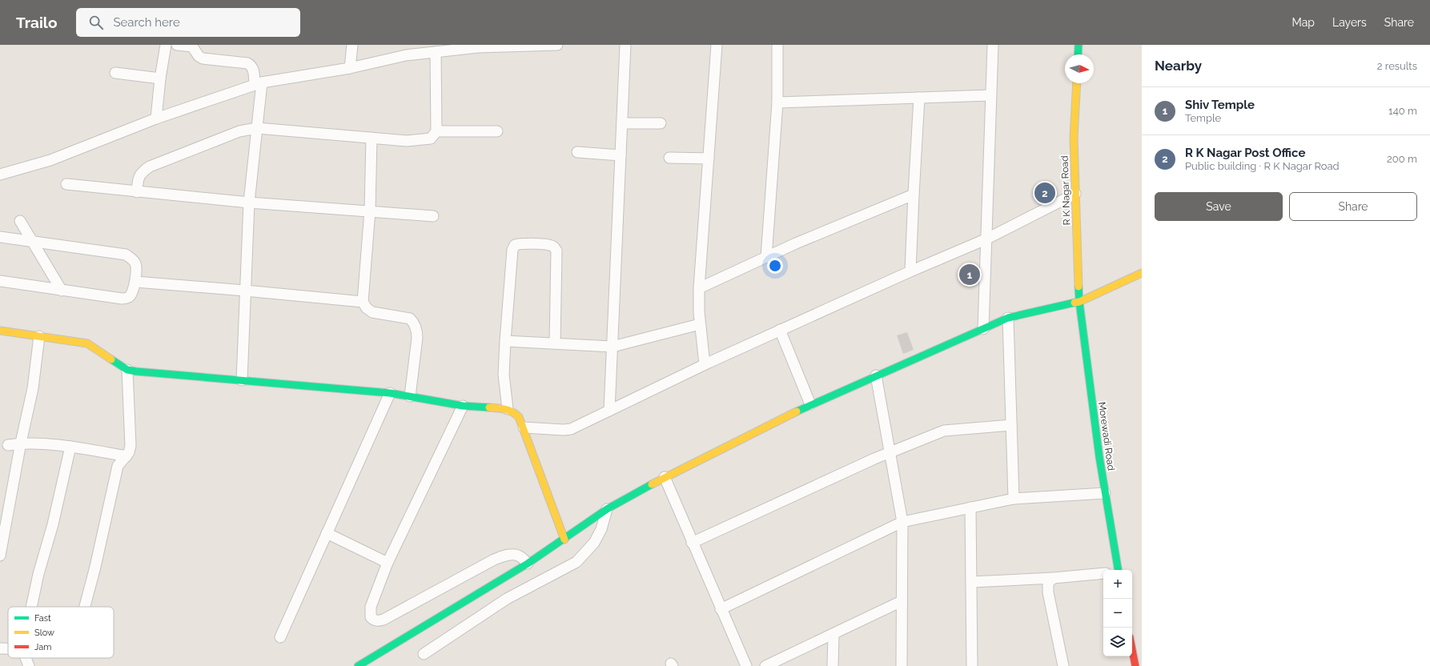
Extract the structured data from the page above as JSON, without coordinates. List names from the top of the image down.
{
  "streets": {
    "street": ["R K Nagar Road", "Morewadi Road"]
  },
  "crossings": [
    ["R K Nagar Road", "Morewadi Road"]
  ],
  "legend": ["Fast", "Slow", "Jam"],
  "north": "right",
  "page": {
    "header": "Trailo",
    "search": "Search here",
    "nav": ["Map", "Layers", "Share"],
    "heading": ["Nearby", "2 results"],
    "list": [
      {
        "mark": "1",
        "name": "Shiv Temple",
        "note": "Temple",
        "value": "140 m"
      },
      {
        "mark": "2",
        "name": "R K Nagar Post Office",
        "note": "Public building · R K Nagar Road",
        "value": "200 m"
      }
    ],
    "pins": ["2", "1"],
    "buttons": ["Save", "Share"],
    "map_buttons": ["+", "−"]
  }
}
